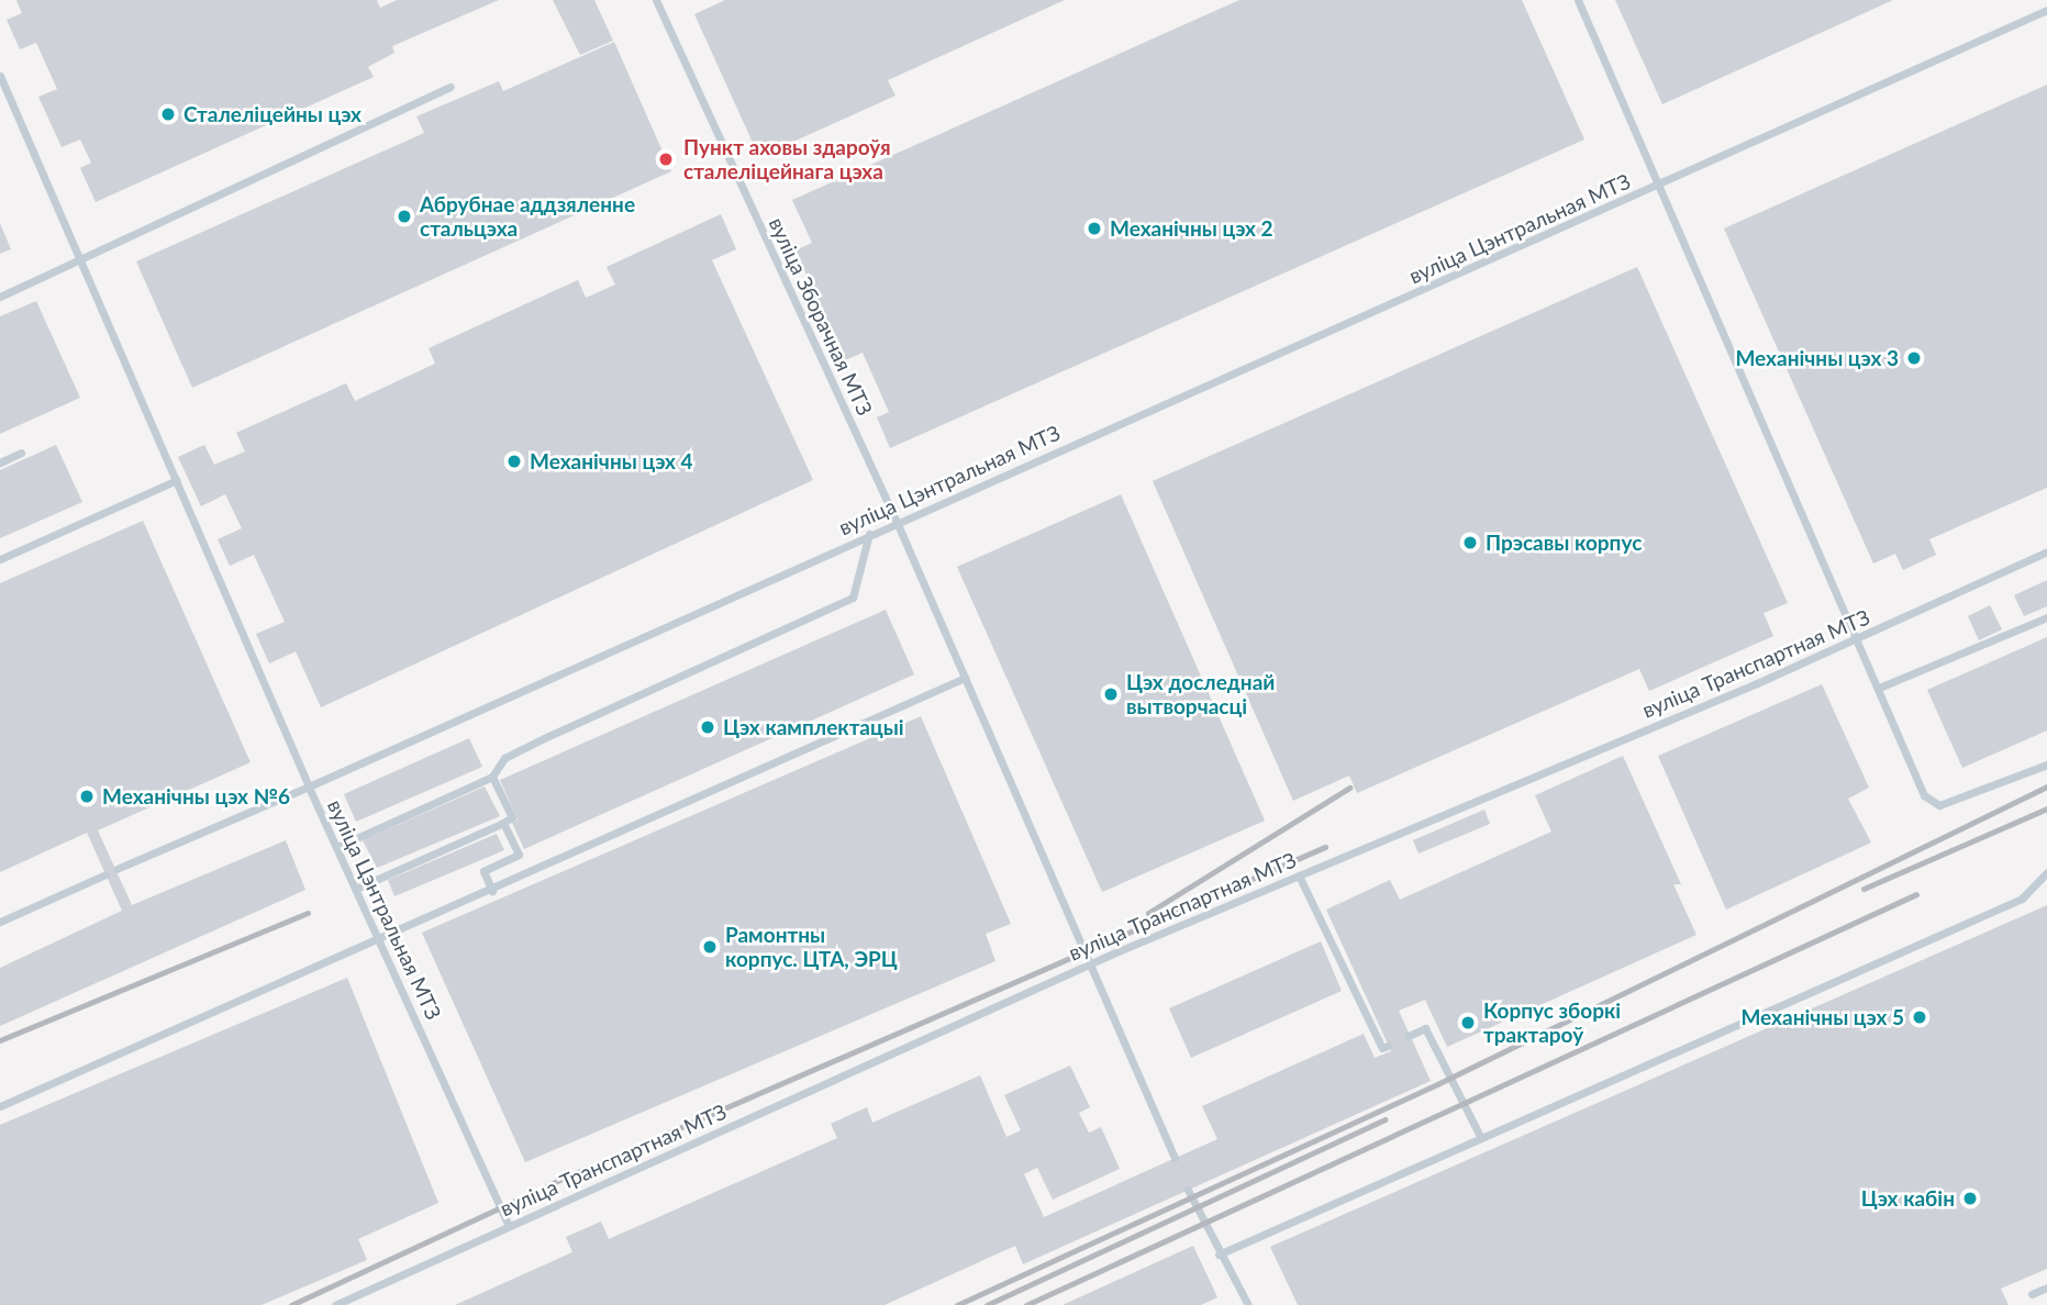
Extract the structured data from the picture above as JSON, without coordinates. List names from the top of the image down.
{
  "streets": {
    "lane": ["вуліца Цэнтральная МТЗ", "вуліца Зборачная МТЗ", "вуліца Транспартная МТЗ"]
  },
  "crossings": [
    ["вуліца Цэнтральная МТЗ", "вуліца Зборачная МТЗ"],
    ["вуліца Цэнтральная МТЗ", "вуліца Транспартная МТЗ"],
    ["вуліца Зборачная МТЗ", "вуліца Транспартная МТЗ"]
  ],
  "places": [
    "Сталеліцейны цэх",
    "Пункт аховы здароўя сталеліцейнага цэха",
    "Абрубнае аддзяленне стальцэха",
    "Механічны цэх 2",
    "Механічны цэх 3",
    "Механічны цэх 4",
    "Прэсавы корпус",
    "Цэх доследнай вытворчасці",
    "Цэх камплектацыі",
    "Механічны цэх №6",
    "Рамонтны корпус. ЦТА, ЭРЦ",
    "Механічны цэх 5",
    "Корпус зборкі трактароў",
    "Цэх кабін"
  ]
}
